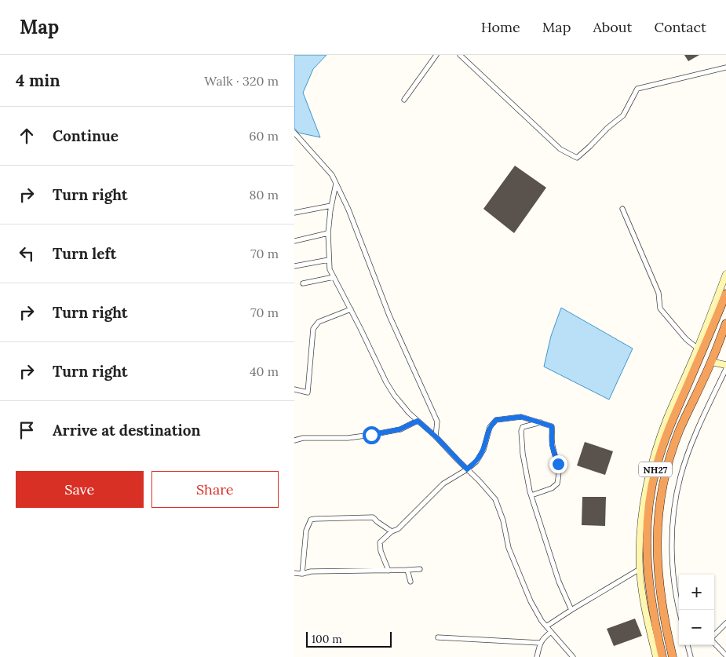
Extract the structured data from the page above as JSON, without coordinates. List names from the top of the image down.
{
  "streets": {
    "highway": ["NH27"]
  },
  "scale_bar": "100 m",
  "page": {
    "header": "Map",
    "nav": [
      "Home",
      "Map",
      "About",
      "Contact"
    ],
    "heading": ["4 min", "Walk · 320 m"],
    "list": [
      ["Continue", "60 m"],
      ["Turn right", "80 m"],
      ["Turn left", "70 m"],
      ["Turn right", "70 m"],
      ["Turn right", "40 m"],
      "Arrive at destination"
    ],
    "buttons": ["Save", "Share"],
    "map_buttons": ["+", "−"],
    "scale": "100 m"
  }
}
